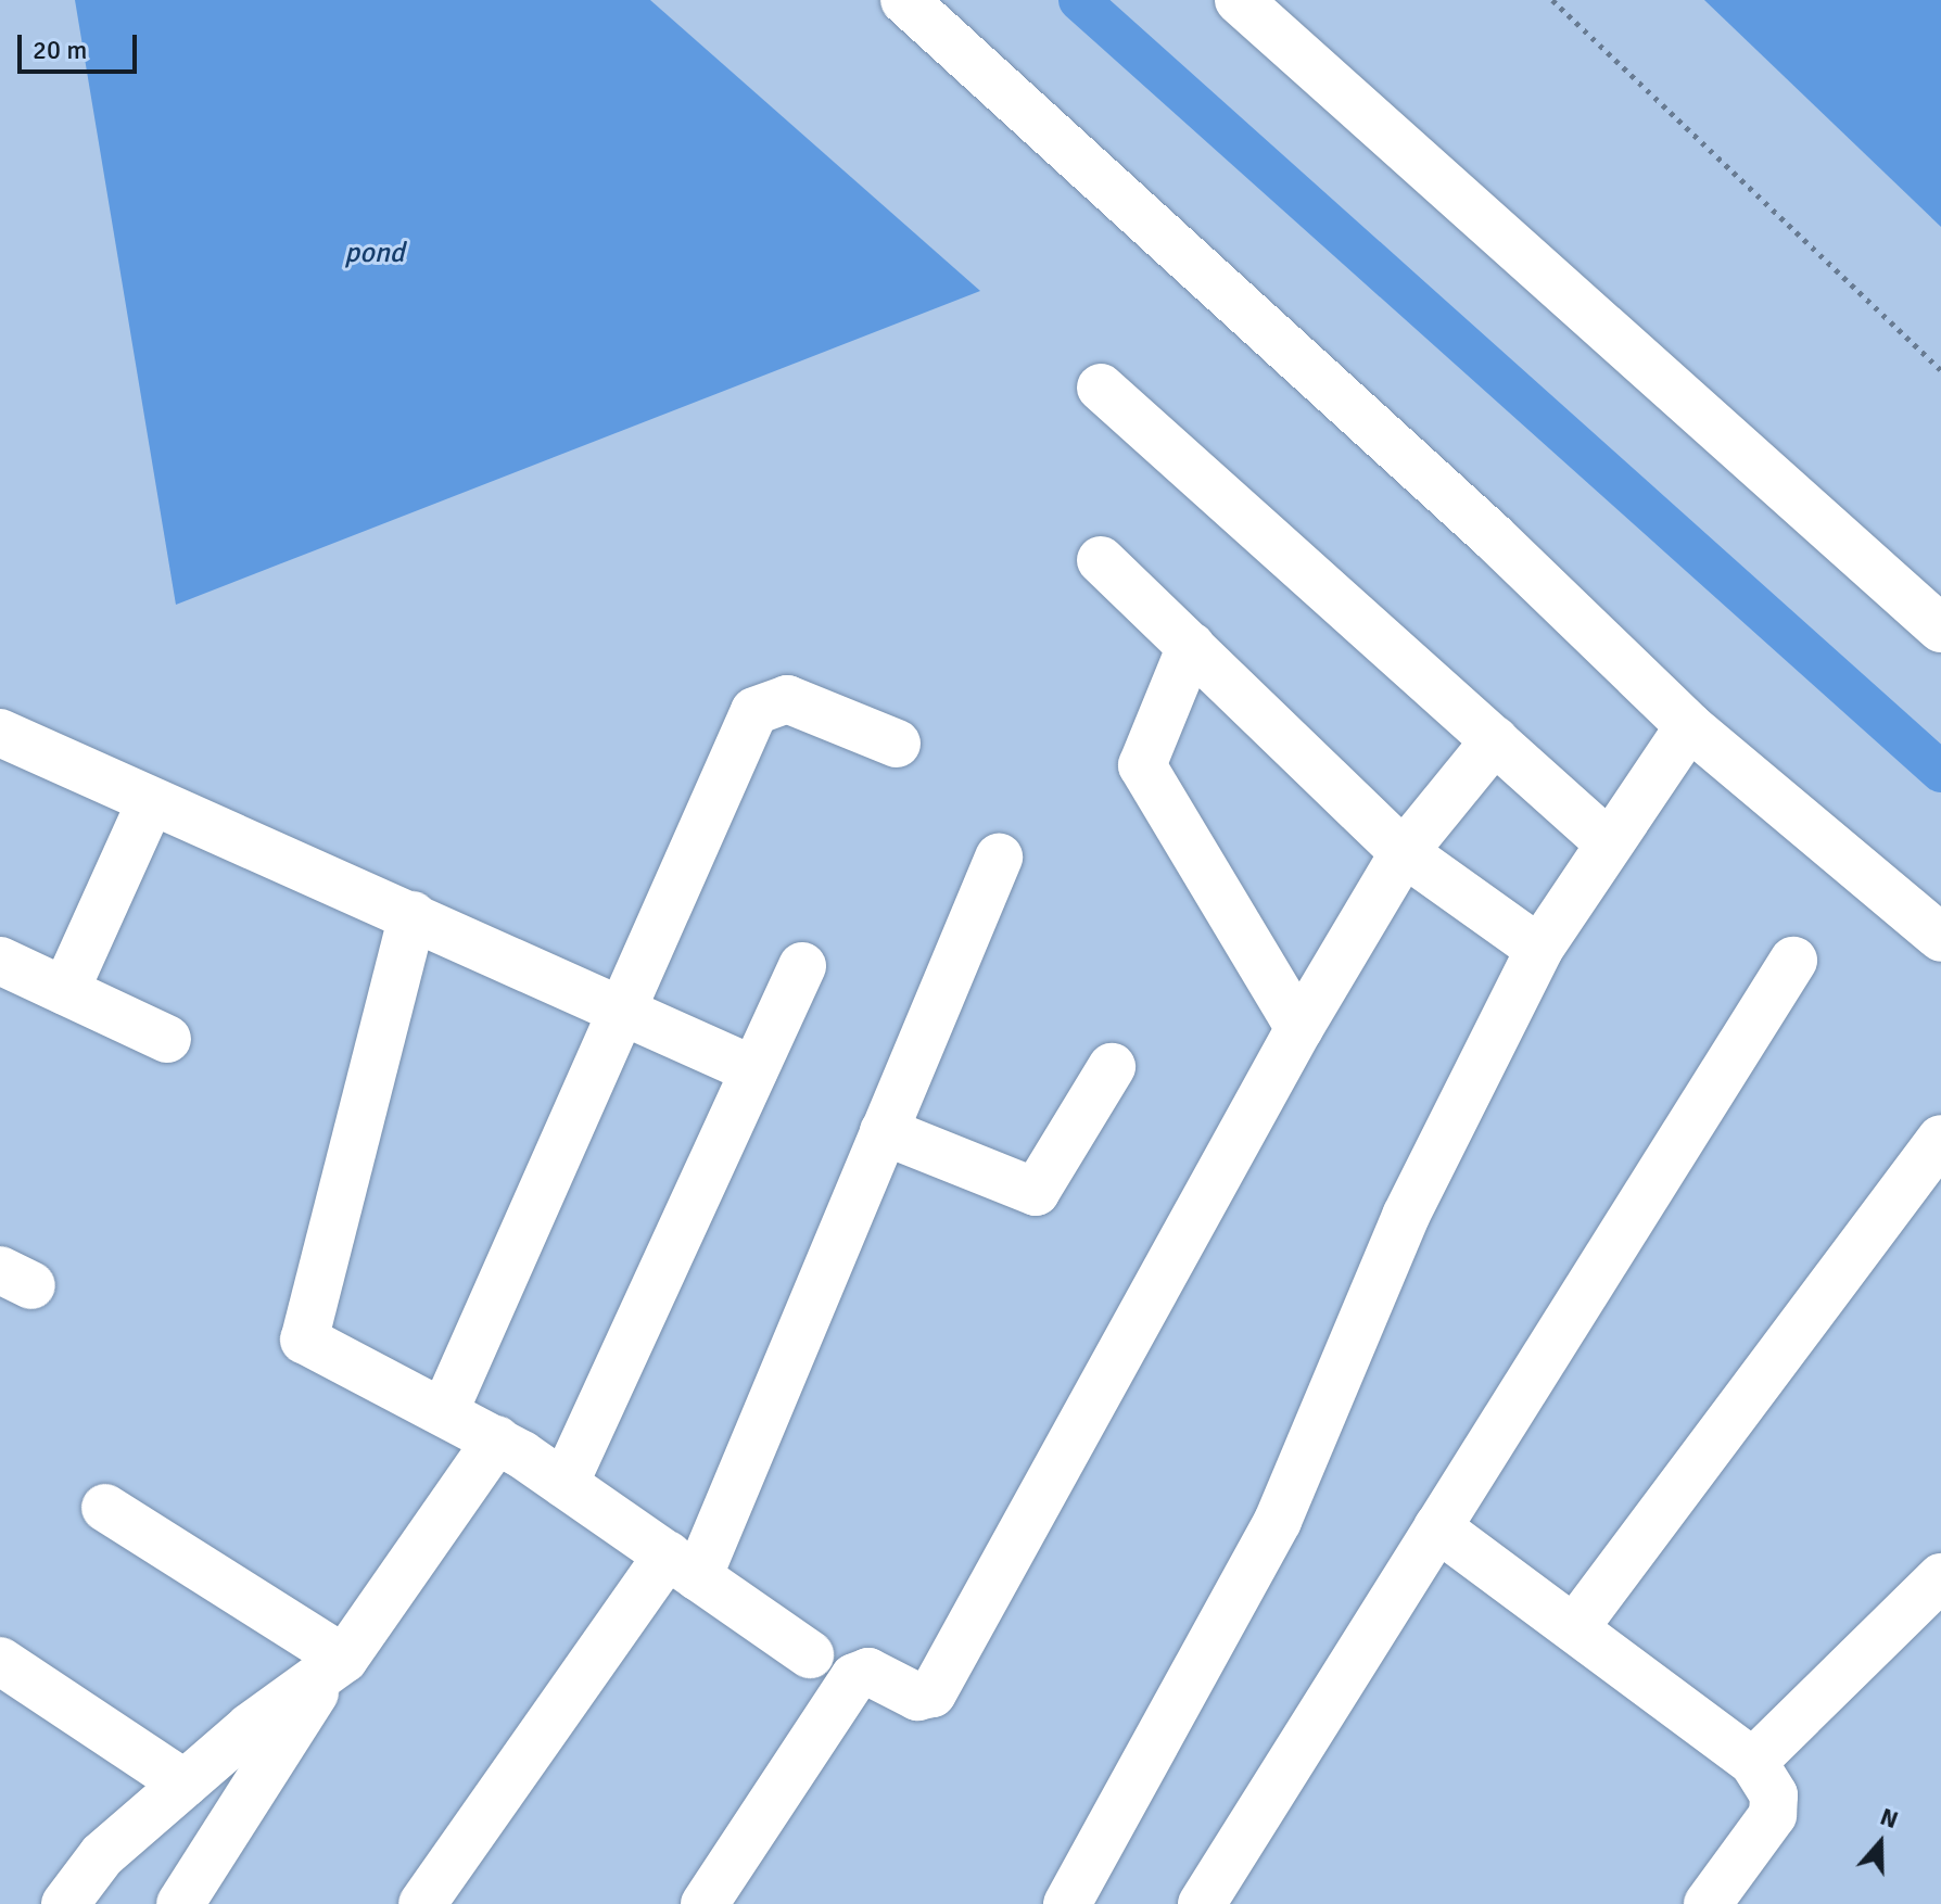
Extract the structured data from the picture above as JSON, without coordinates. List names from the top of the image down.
{
  "water": ["pond"],
  "scale_bar": "20 m",
  "north": "top"
}
